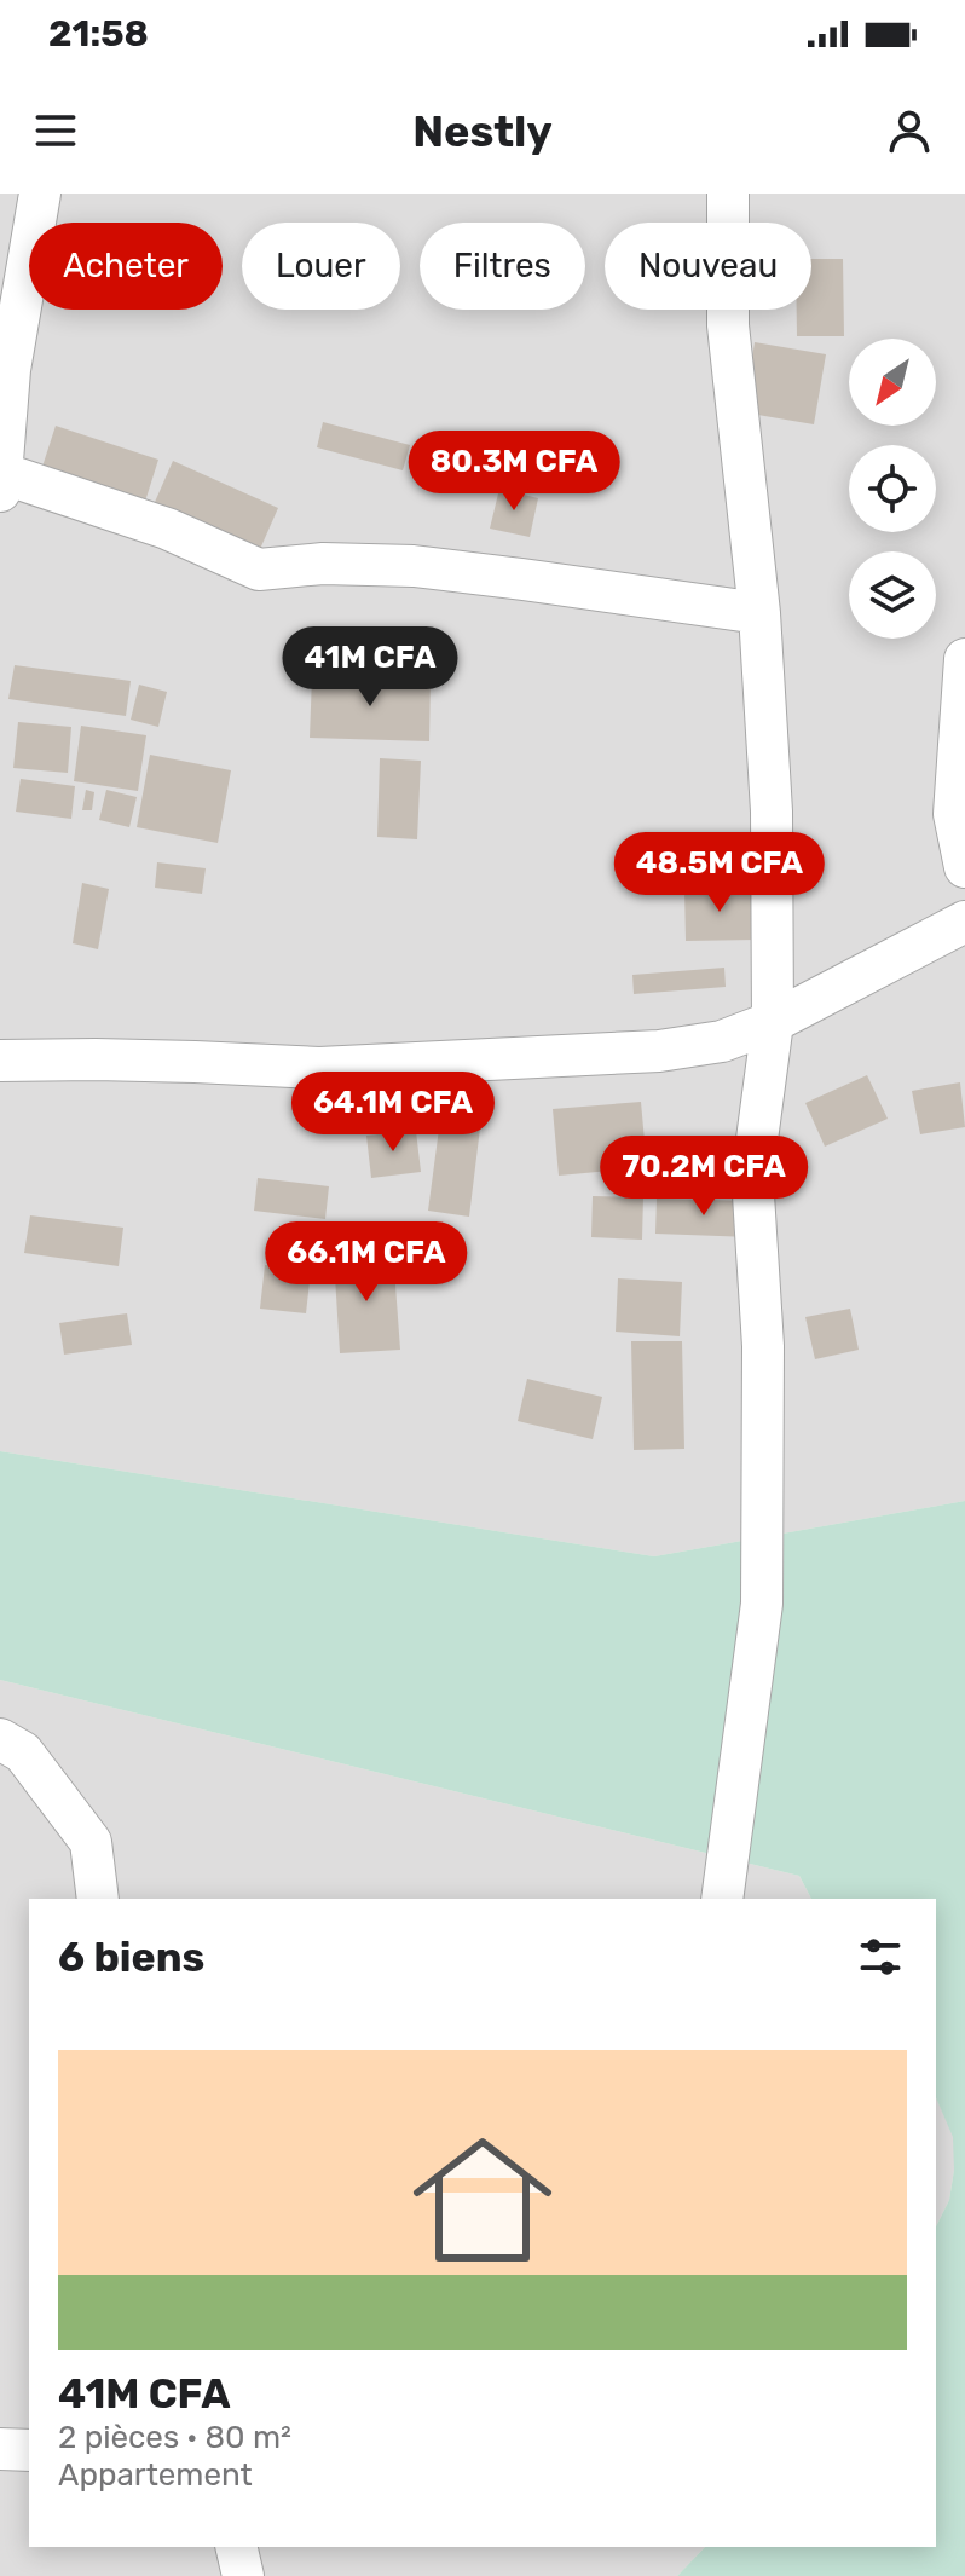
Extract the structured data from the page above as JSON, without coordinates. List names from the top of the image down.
{
  "north": "bottom left",
  "page": {
    "status": "21:58",
    "header": "Nestly",
    "chip": [
      "Acheter",
      "Louer",
      "Filtres",
      "Nouveau"
    ],
    "price": [
      "80.3M CFA",
      "41M CFA",
      "48.5M CFA",
      "64.1M CFA",
      "70.2M CFA",
      "66.1M CFA"
    ],
    "heading": "6 biens",
    "list": [
      {
        "name": "41M CFA",
        "note": "2 pièces · 80 m² · Appartement"
      }
    ]
  }
}
